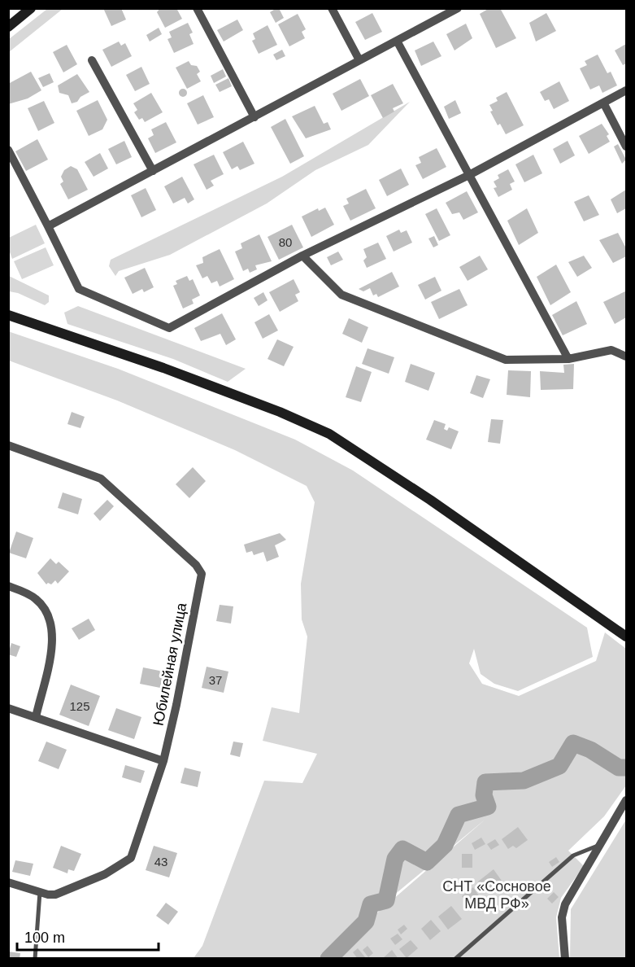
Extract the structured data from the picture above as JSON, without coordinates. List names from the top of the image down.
{
  "streets": {
    "street": ["Юбилейная улица"]
  },
  "parks": ["СНТ «Сосновое МВД РФ»"],
  "house_numbers": [
    "80",
    "37",
    "125",
    "43"
  ],
  "scale_bar": "100 m"
}
